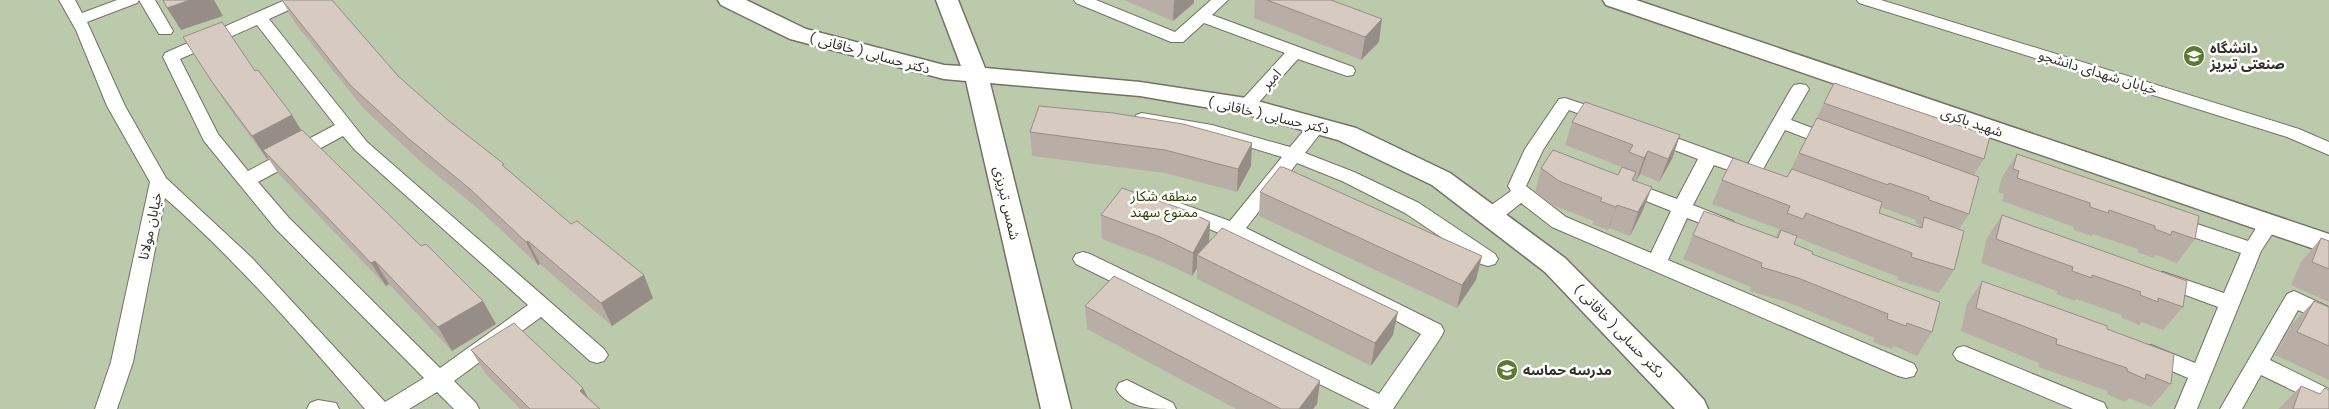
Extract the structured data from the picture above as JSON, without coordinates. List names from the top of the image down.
{
  "streets": {
    "street": [
      "دکتر حسابی ( خاقانی )",
      "خیابان شهدای دانشجو",
      "امیر",
      "شهید باکری",
      "شمس تبریزی",
      "خیابان مولانا"
    ]
  },
  "crossings": [
    ["دکتر حسابی ( خاقانی )", "امیر"],
    ["دکتر حسابی ( خاقانی )", "شمس تبریزی"]
  ],
  "parks": ["منطقه شکار ممنوع سهند"],
  "places": {
    "school or university": ["دانشگاه صنعتی تبریز", "مدرسه حماسه"]
  }
}
